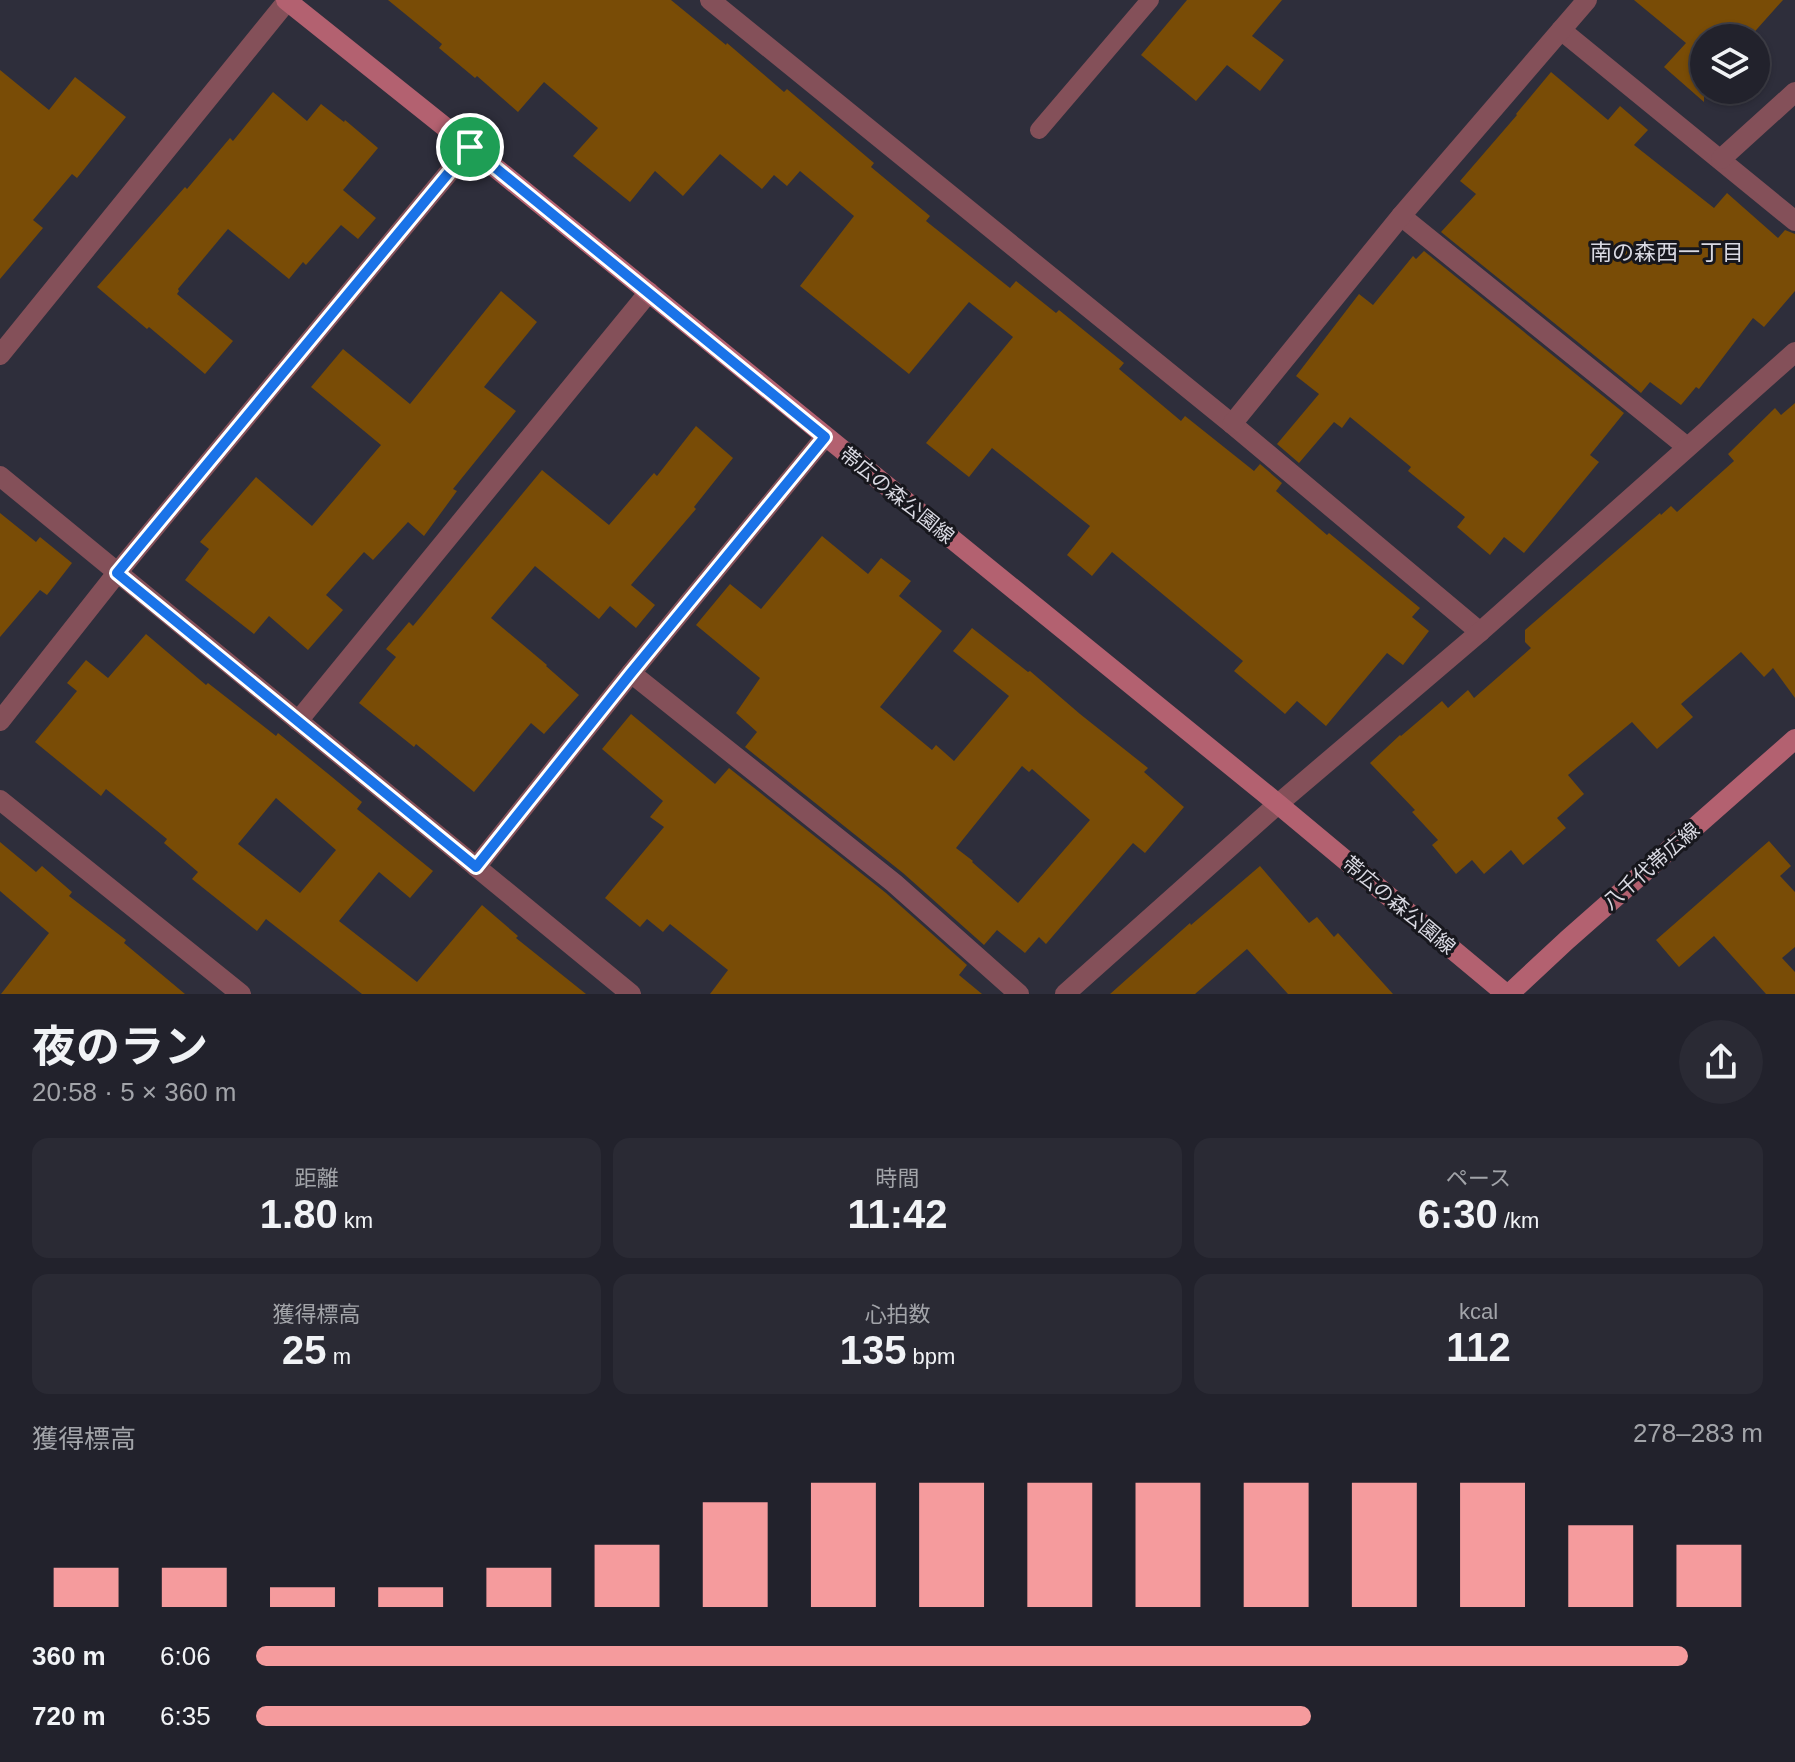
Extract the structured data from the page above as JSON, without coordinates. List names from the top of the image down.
{
  "streets": {
    "main road": ["帯広の森公園線", "八千代帯広線"]
  },
  "crossings": [
    ["帯広の森公園線", "八千代帯広線"]
  ],
  "districts": ["南の森西一丁目"],
  "page": {
    "heading": ["夜のラン", "20:58 · 5 × 360 m"],
    "stats": [
      ["距離", "1.80 km"],
      ["時間", "11:42"],
      ["ペース", "6:30 /km"],
      ["獲得標高", "25 m"],
      ["心拍数", "135 bpm"],
      ["kcal", "112"]
    ],
    "chart": ["獲得標高", "278–283 m"],
    "list": [
      {
        "name": "360 m",
        "note": "6:06"
      },
      {
        "name": "720 m",
        "note": "6:35"
      }
    ]
  }
}
